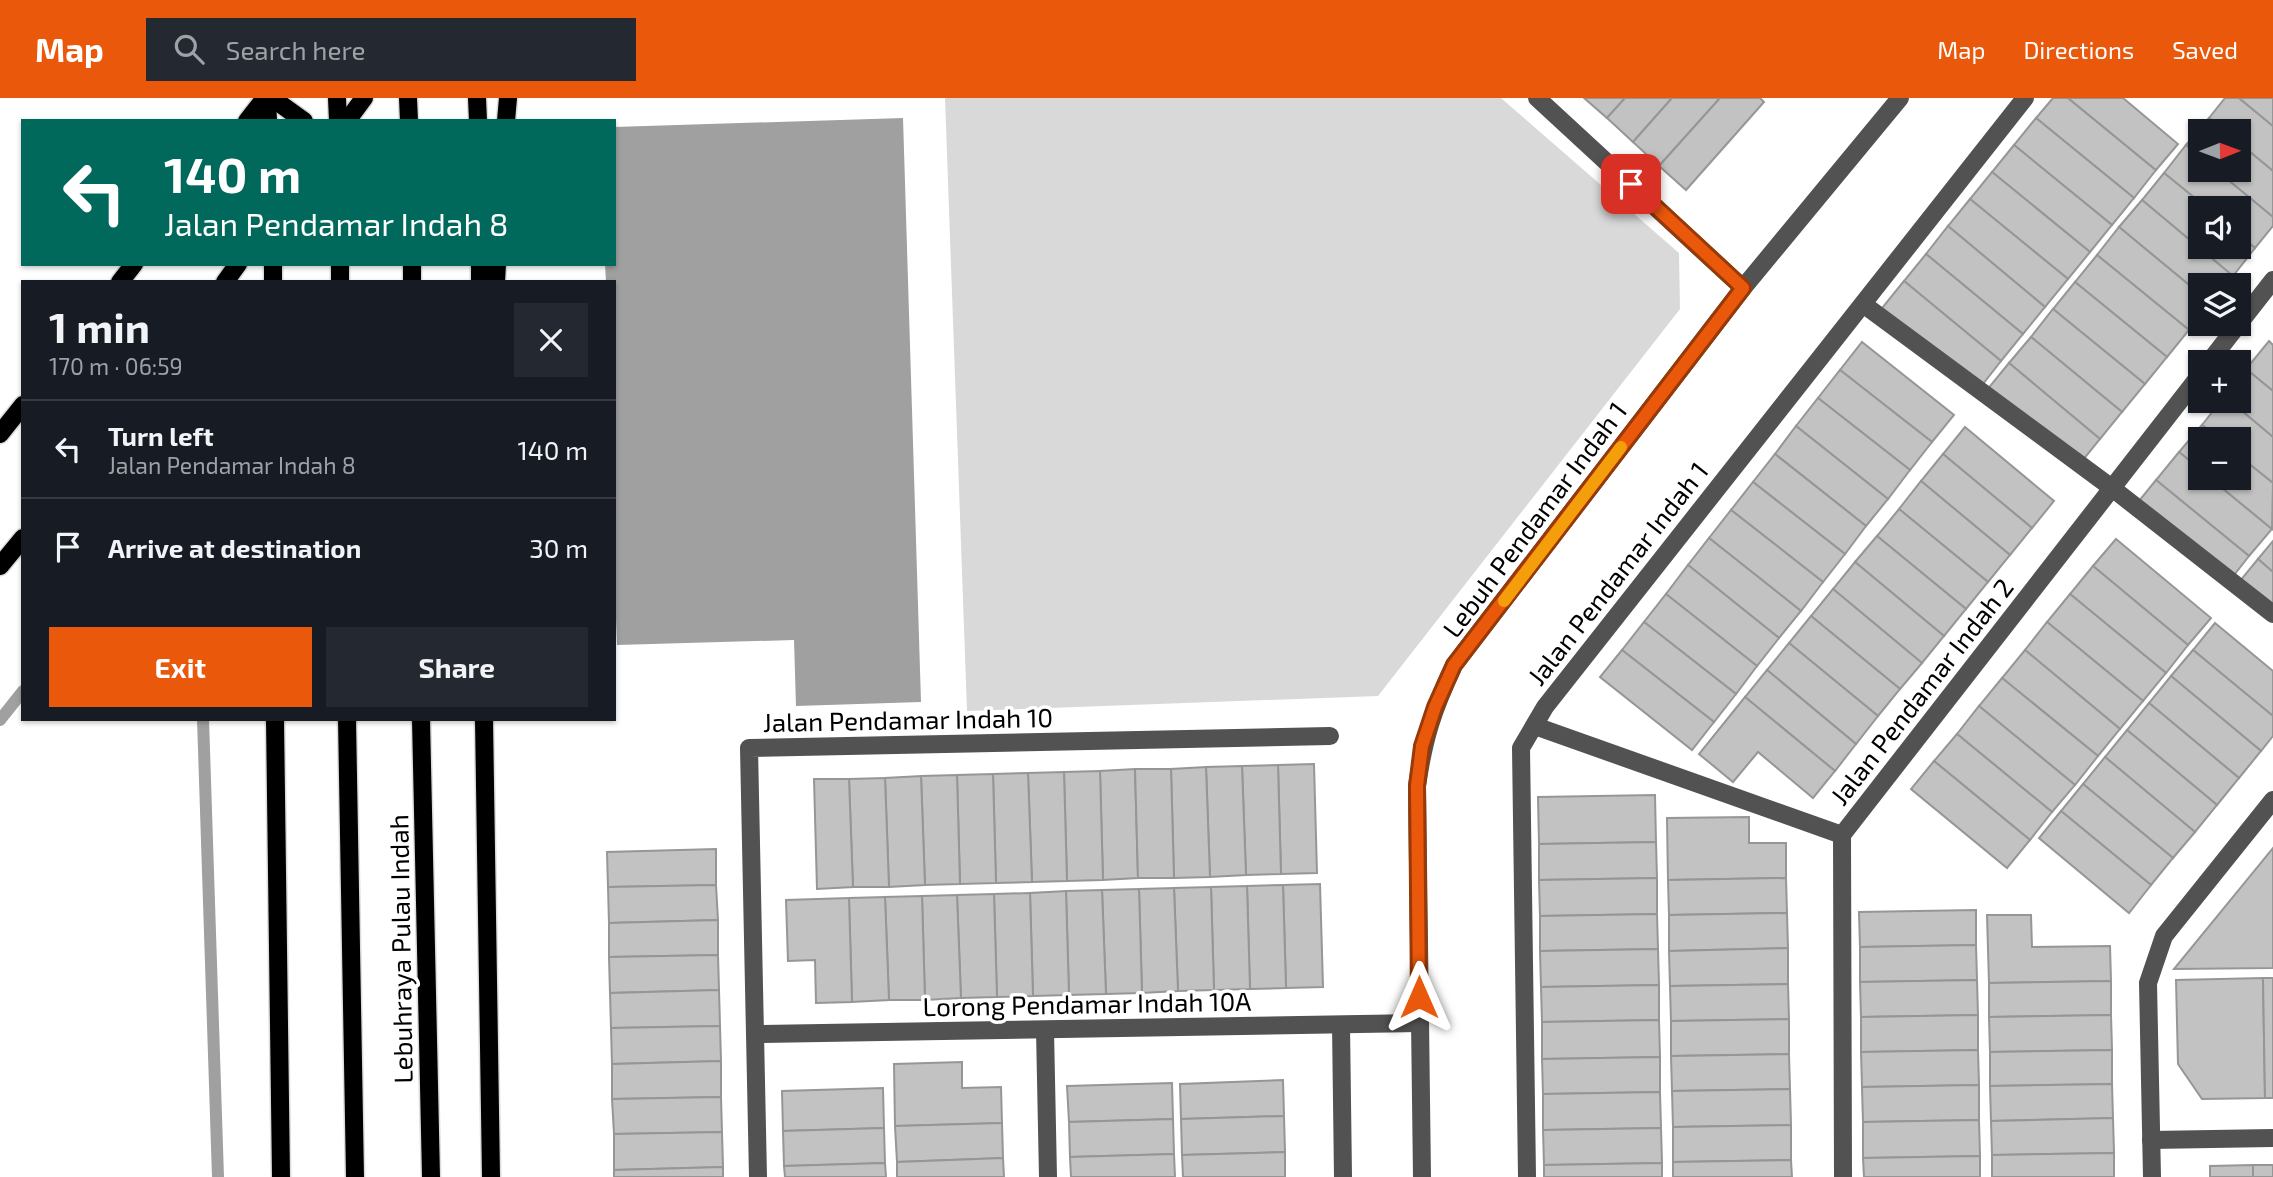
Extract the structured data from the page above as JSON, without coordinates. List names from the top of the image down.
{
  "streets": {
    "main road": ["Lebuhraya Pulau Indah"],
    "street": [
      "Lebuh Pendamar Indah 1",
      "Jalan Pendamar Indah 1",
      "Jalan Pendamar Indah 2",
      "Jalan Pendamar Indah 10",
      "Lorong Pendamar Indah 10A"
    ]
  },
  "crossings": [
    ["Lebuh Pendamar Indah 1", "Lorong Pendamar Indah 10A"],
    ["Jalan Pendamar Indah 10", "Lorong Pendamar Indah 10A"]
  ],
  "north": "right",
  "page": {
    "header": "Map",
    "search": "Search here",
    "nav": ["Map", "Directions", "Saved"],
    "map_buttons": ["+", "−"],
    "turn": ["140 m", "Jalan Pendamar Indah 8"],
    "heading": ["1 min", "170 m · 06:59"],
    "list": [
      {
        "name": "Turn left",
        "note": "Jalan Pendamar Indah 8",
        "value": "140 m"
      },
      {
        "name": "Arrive at destination",
        "value": "30 m"
      }
    ],
    "buttons": ["Exit", "Share"]
  }
}
